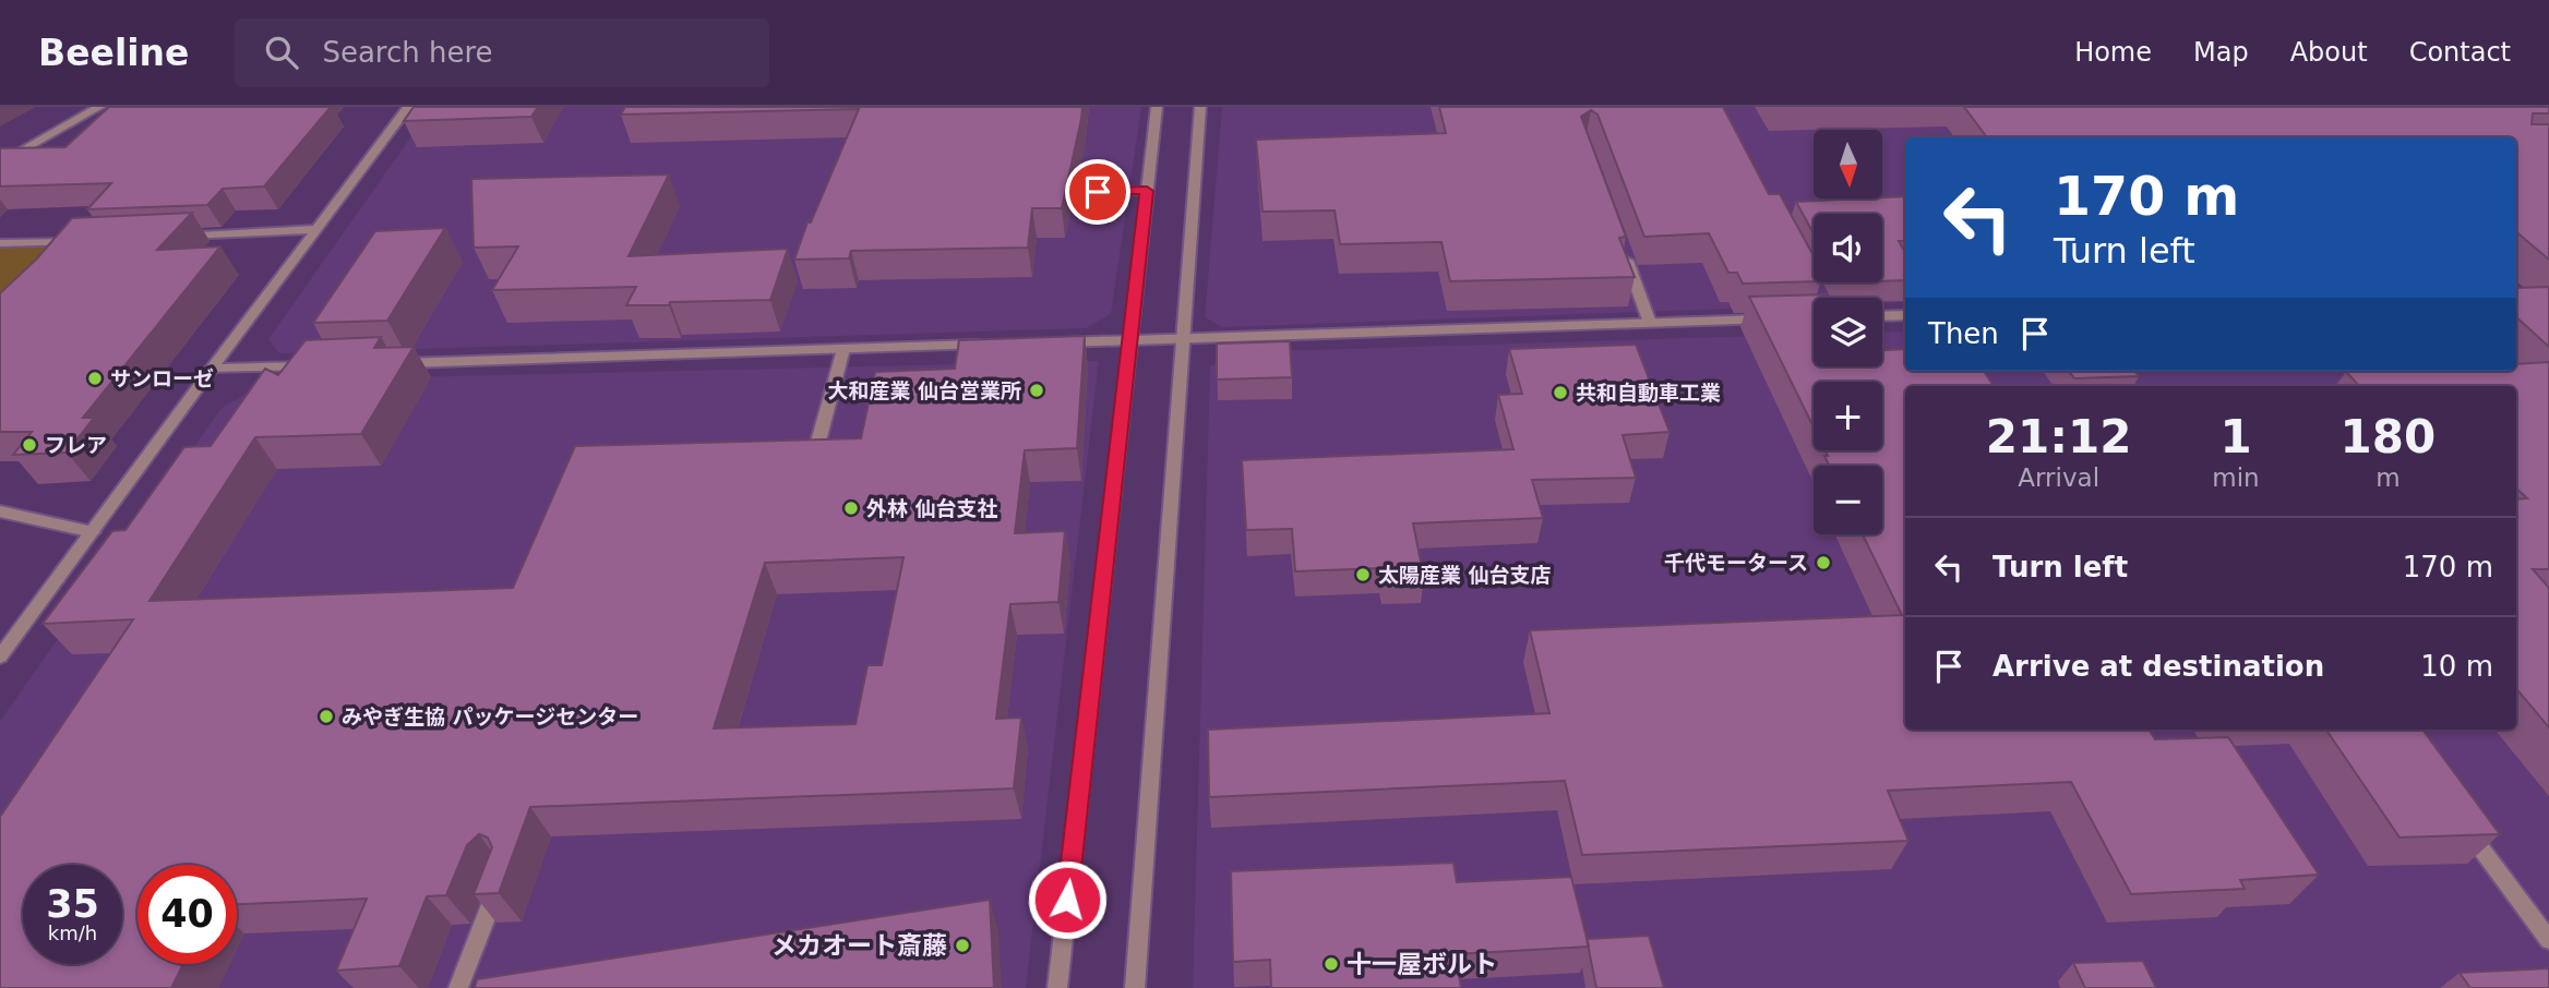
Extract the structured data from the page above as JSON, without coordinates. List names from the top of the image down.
{
  "places": [
    "サンローゼ",
    "大和産業 仙台営業所",
    "共和自動車工業",
    "フレア",
    "外林 仙台支社",
    "千代モータース",
    "太陽産業 仙台支店",
    "みやぎ生協 パッケージセンター",
    "メカオート斎藤",
    "十一屋ボルト"
  ],
  "north": "bottom",
  "page": {
    "header": "Beeline",
    "search": "Search here",
    "nav": [
      "Home",
      "Map",
      "About",
      "Contact"
    ],
    "map_buttons": ["+", "−"],
    "turn": ["170 m", "Turn left"],
    "then": "Then",
    "eta": [
      "21:12",
      "Arrival",
      "1",
      "min",
      "180",
      "m"
    ],
    "list": [
      {
        "name": "Turn left",
        "value": "170 m"
      },
      {
        "name": "Arrive at destination",
        "value": "10 m"
      }
    ],
    "speed": "35 km/h",
    "limit": "40"
  }
}
